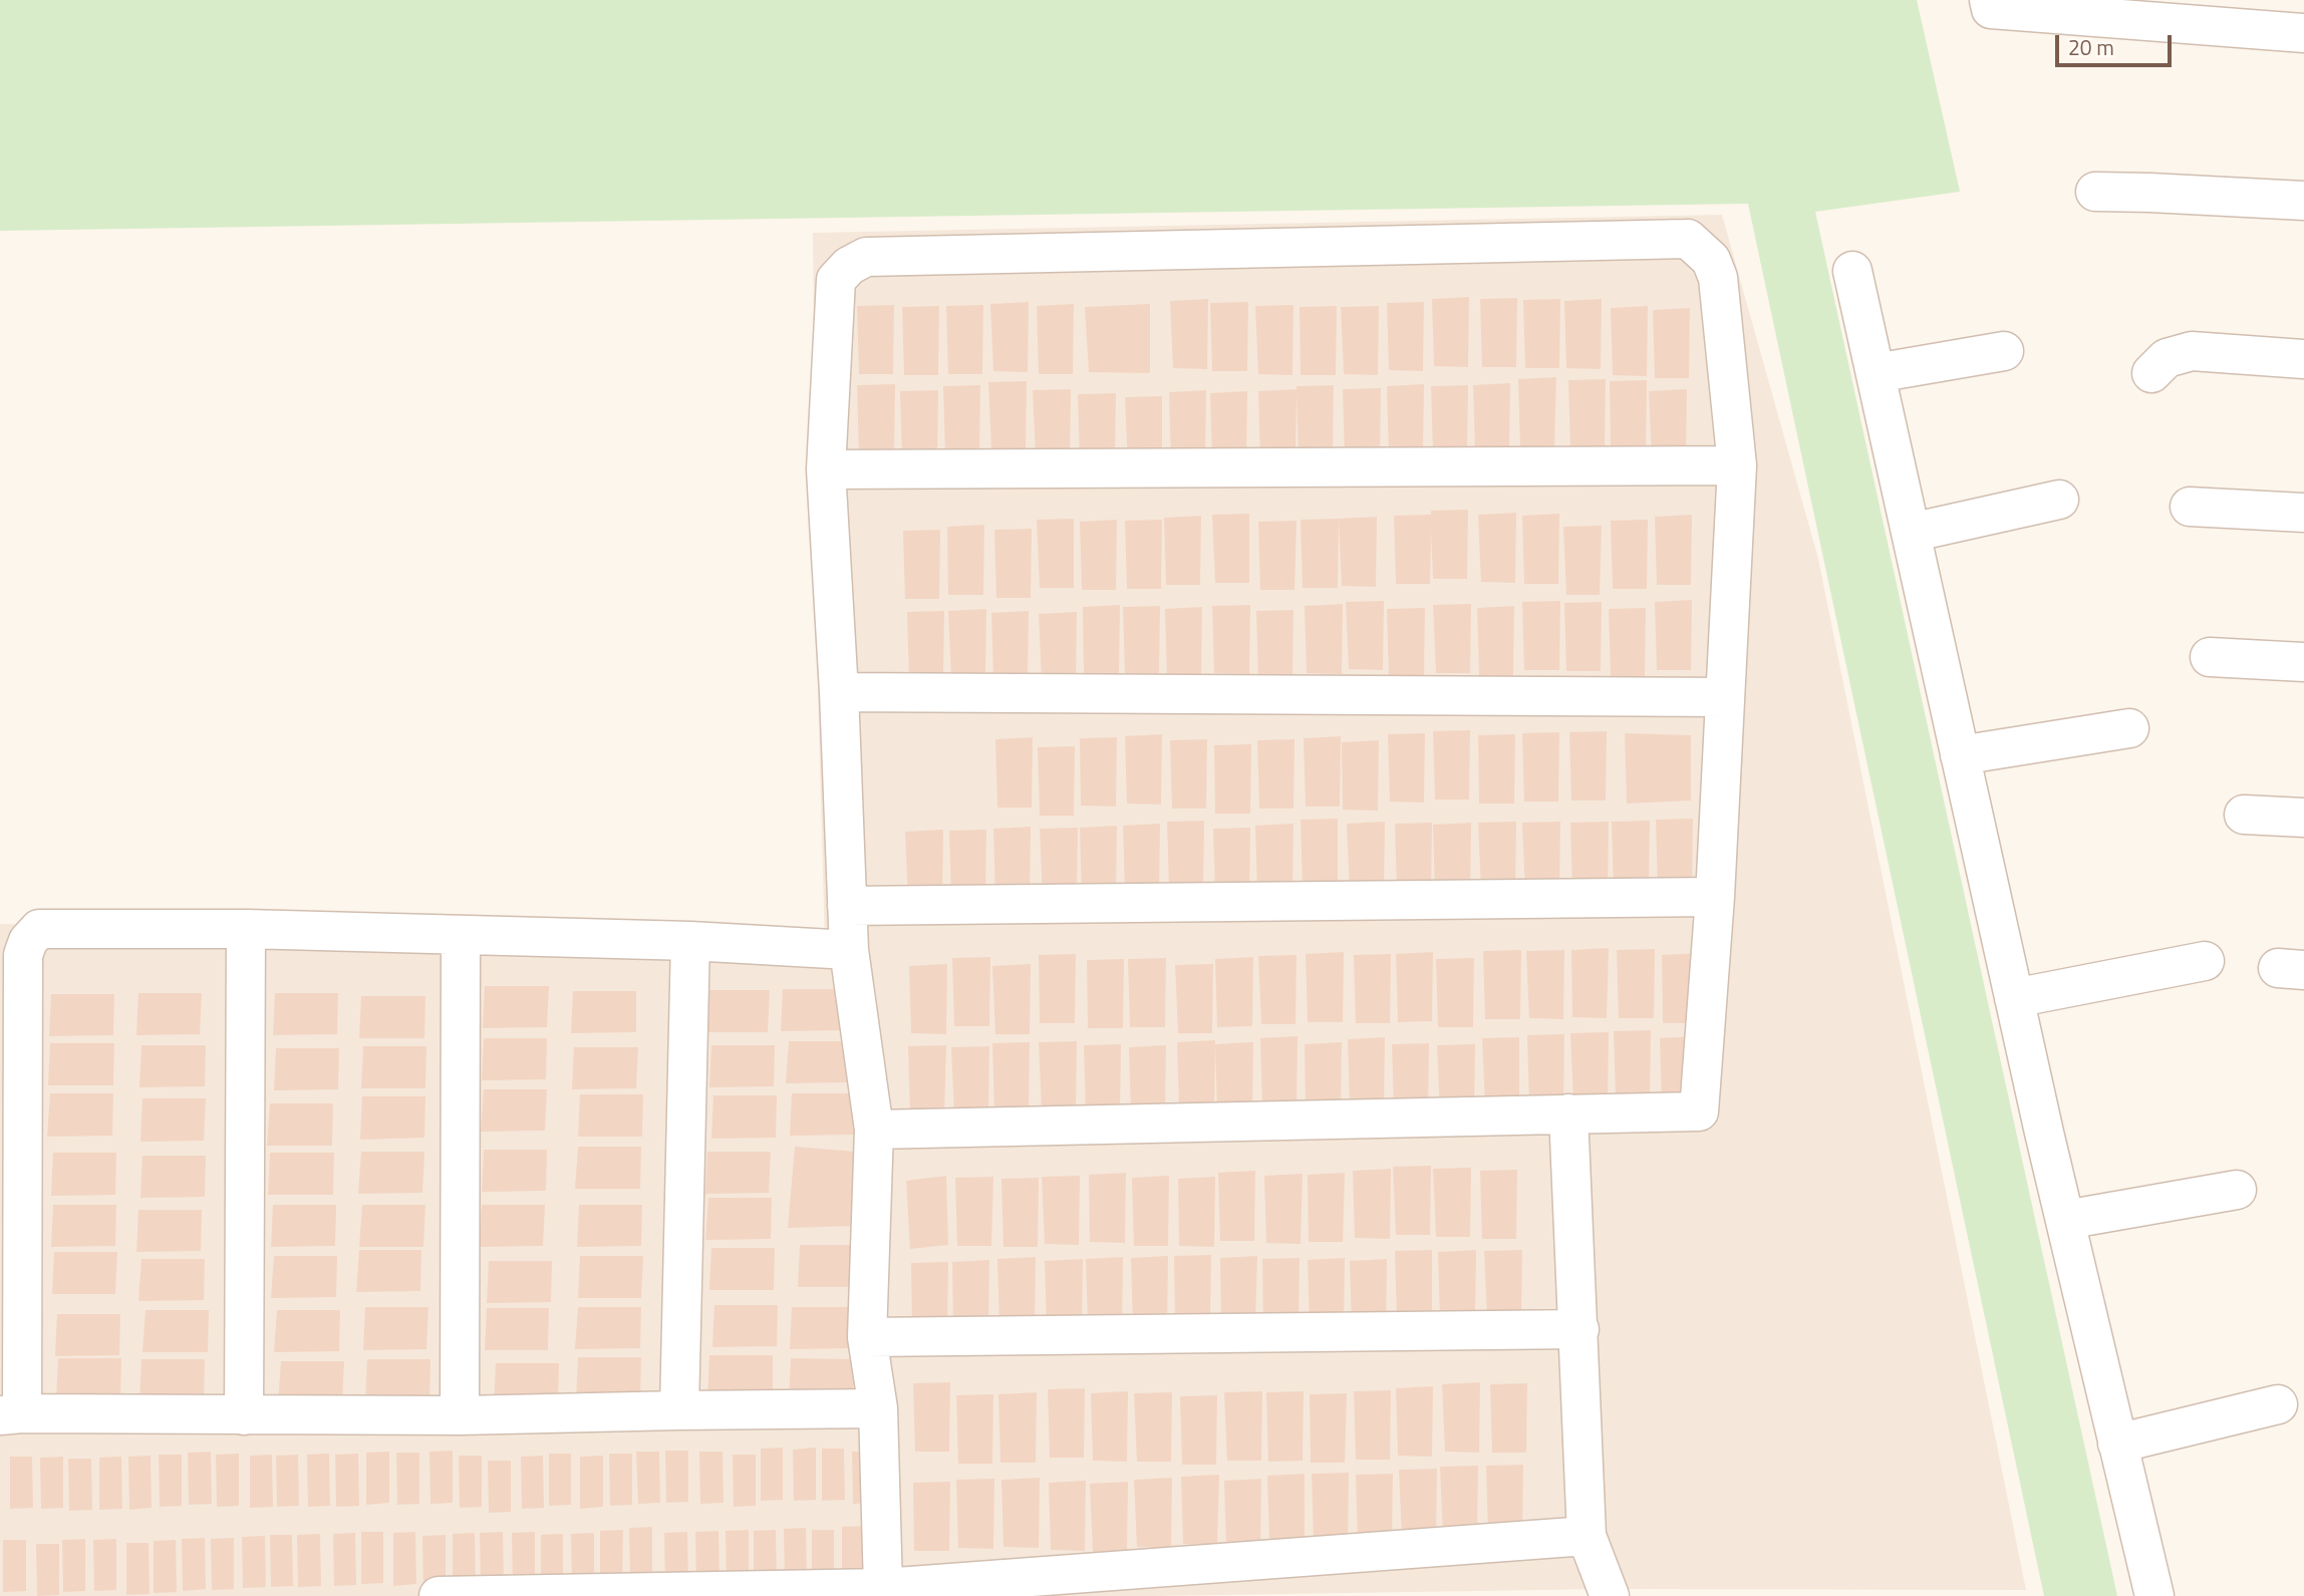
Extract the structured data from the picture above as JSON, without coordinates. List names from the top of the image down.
{
  "scale_bar": "20 m"
}
